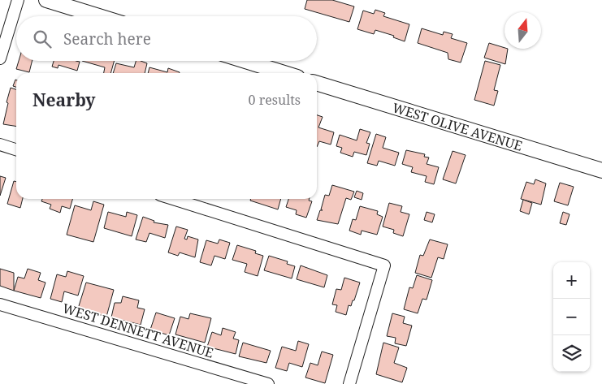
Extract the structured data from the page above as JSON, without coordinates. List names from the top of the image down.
{
  "streets": {
    "main road": ["WEST OLIVE AVENUE"],
    "street": ["WEST DENNETT AVENUE"]
  },
  "north": "top",
  "page": {
    "search": "Search here",
    "heading": ["Nearby", "0 results"],
    "map_buttons": ["+", "−"]
  }
}
